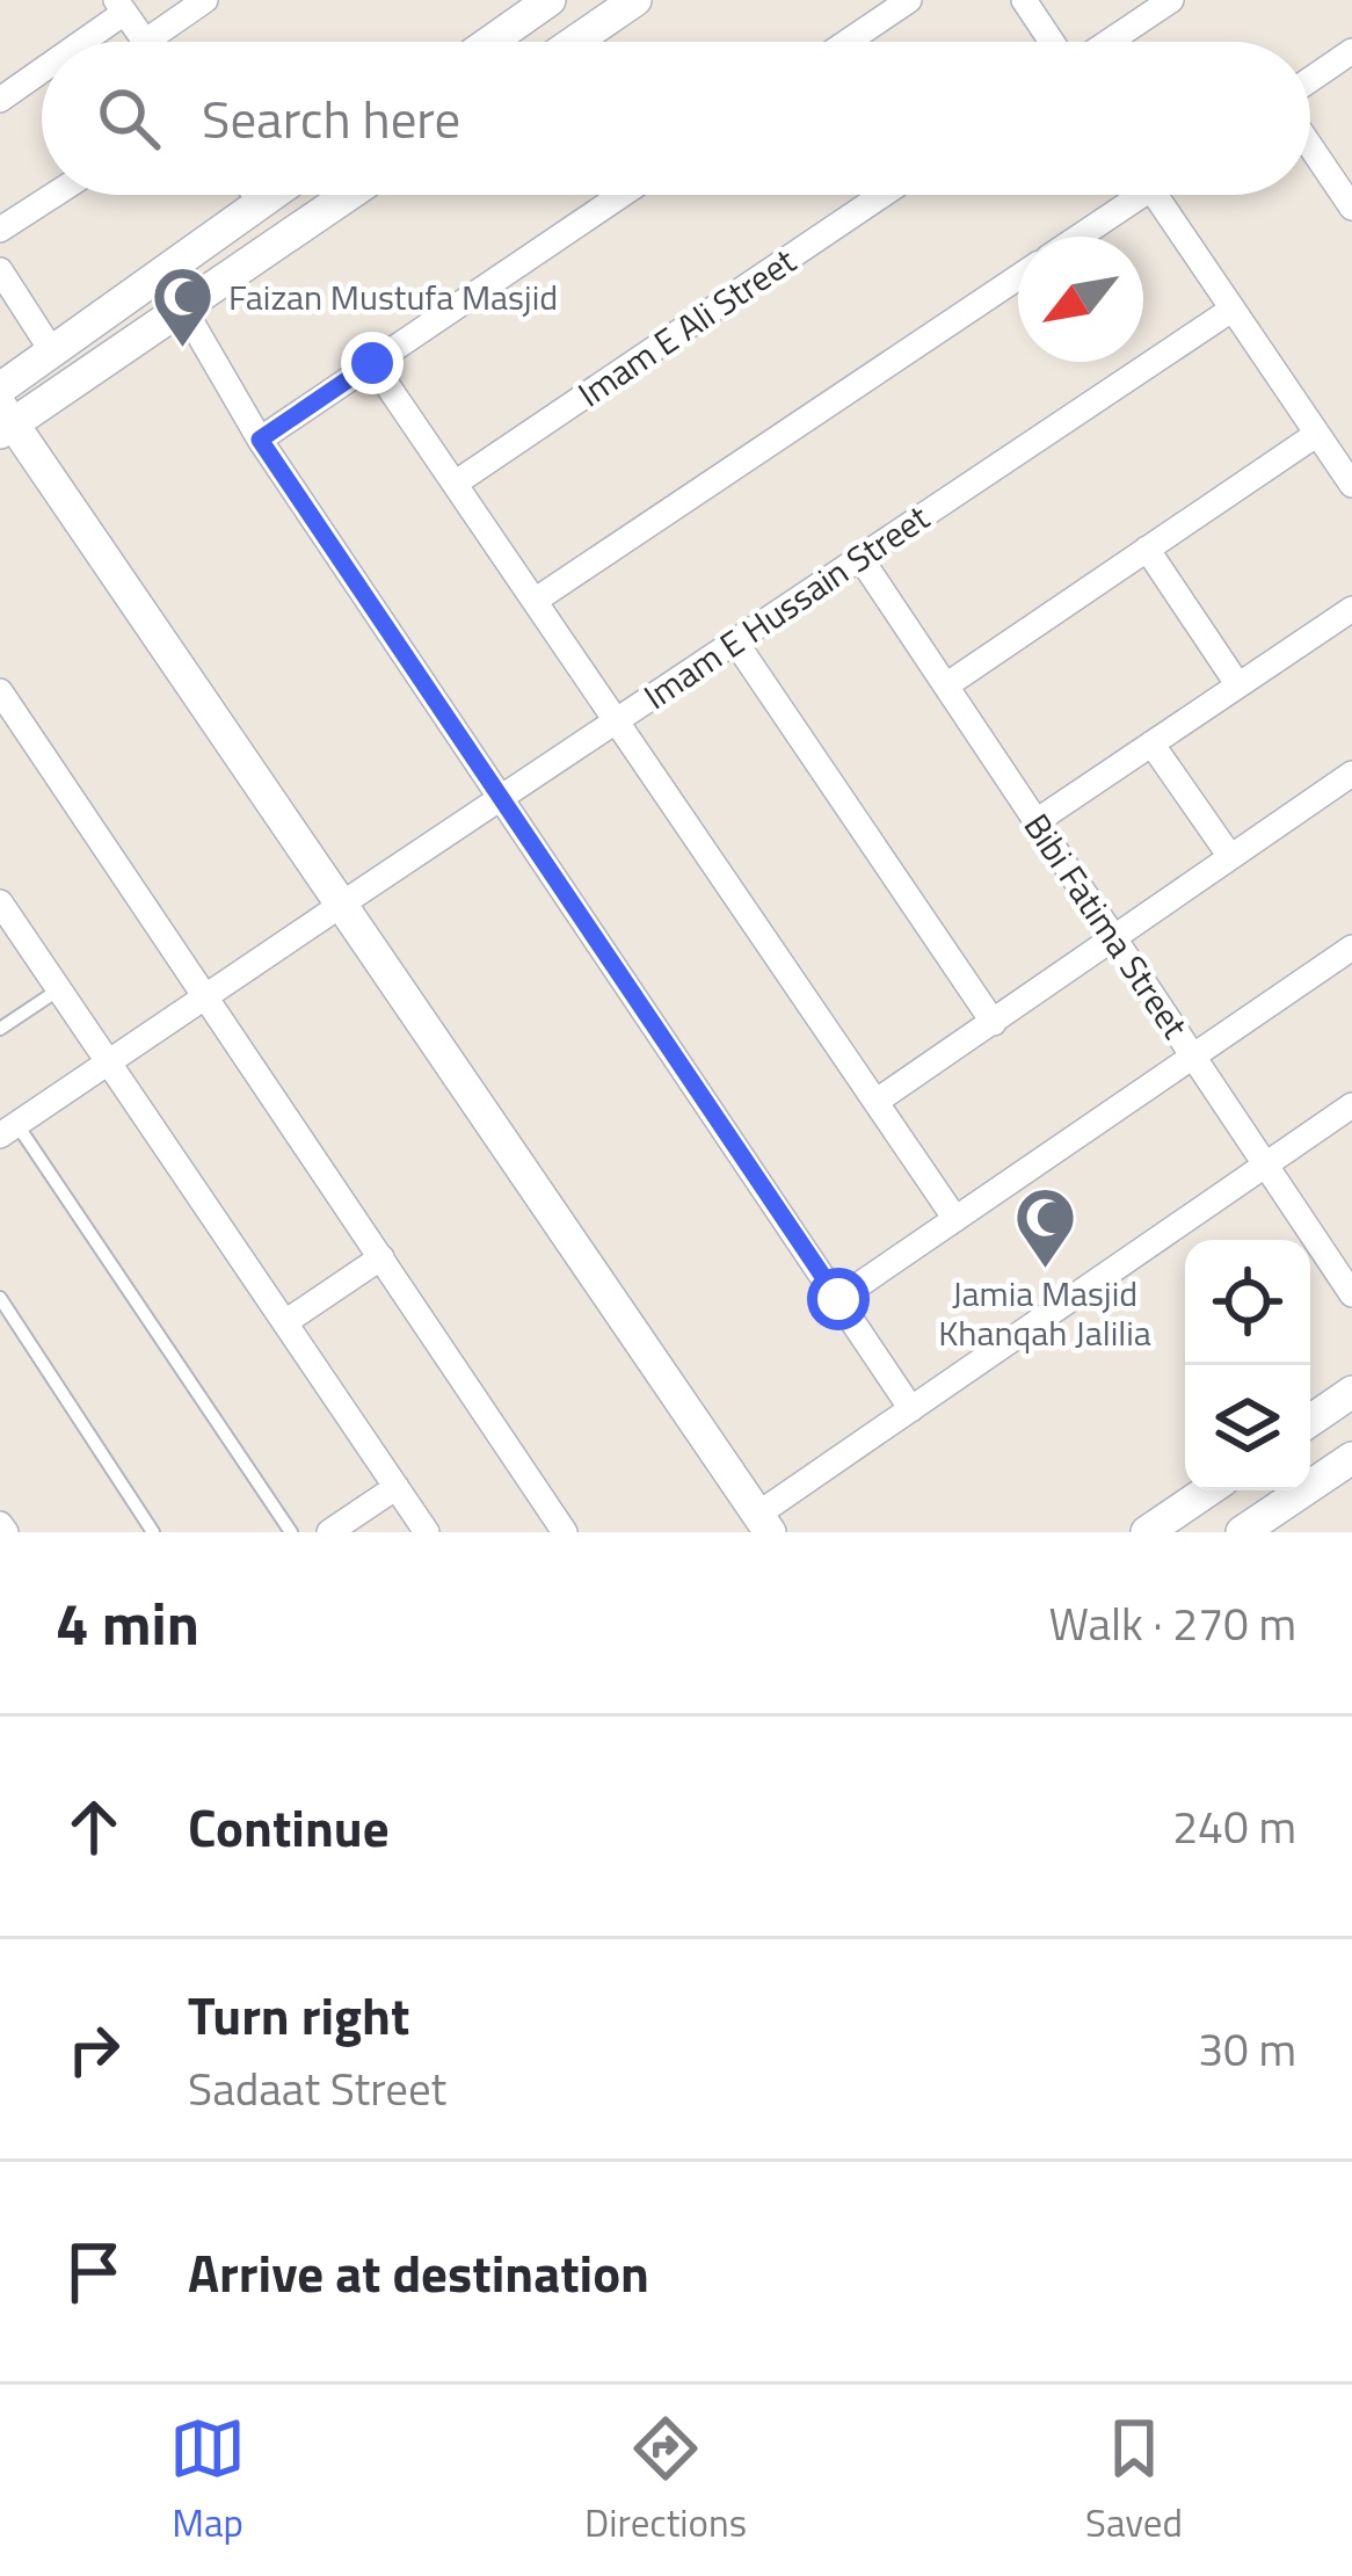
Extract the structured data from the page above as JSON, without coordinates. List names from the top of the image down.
{
  "streets": {
    "street": ["Imam E Ali Street", "Imam E Hussain Street", "Bibi Fatima Street"]
  },
  "crossings": [
    ["Imam E Hussain Street", "Bibi Fatima Street"]
  ],
  "places": {
    "mosque": ["Faizan Mustufa Masjid", "Jamia Masjid Khanqah Jalilia"]
  },
  "north": "bottom left",
  "page": {
    "search": "Search here",
    "heading": ["4 min", "Walk · 270 m"],
    "list": [
      ["Continue", "240 m"],
      ["Turn right", "Sadaat Street", "30 m"],
      "Arrive at destination"
    ],
    "nav": ["Map", "Directions", "Saved"]
  }
}
